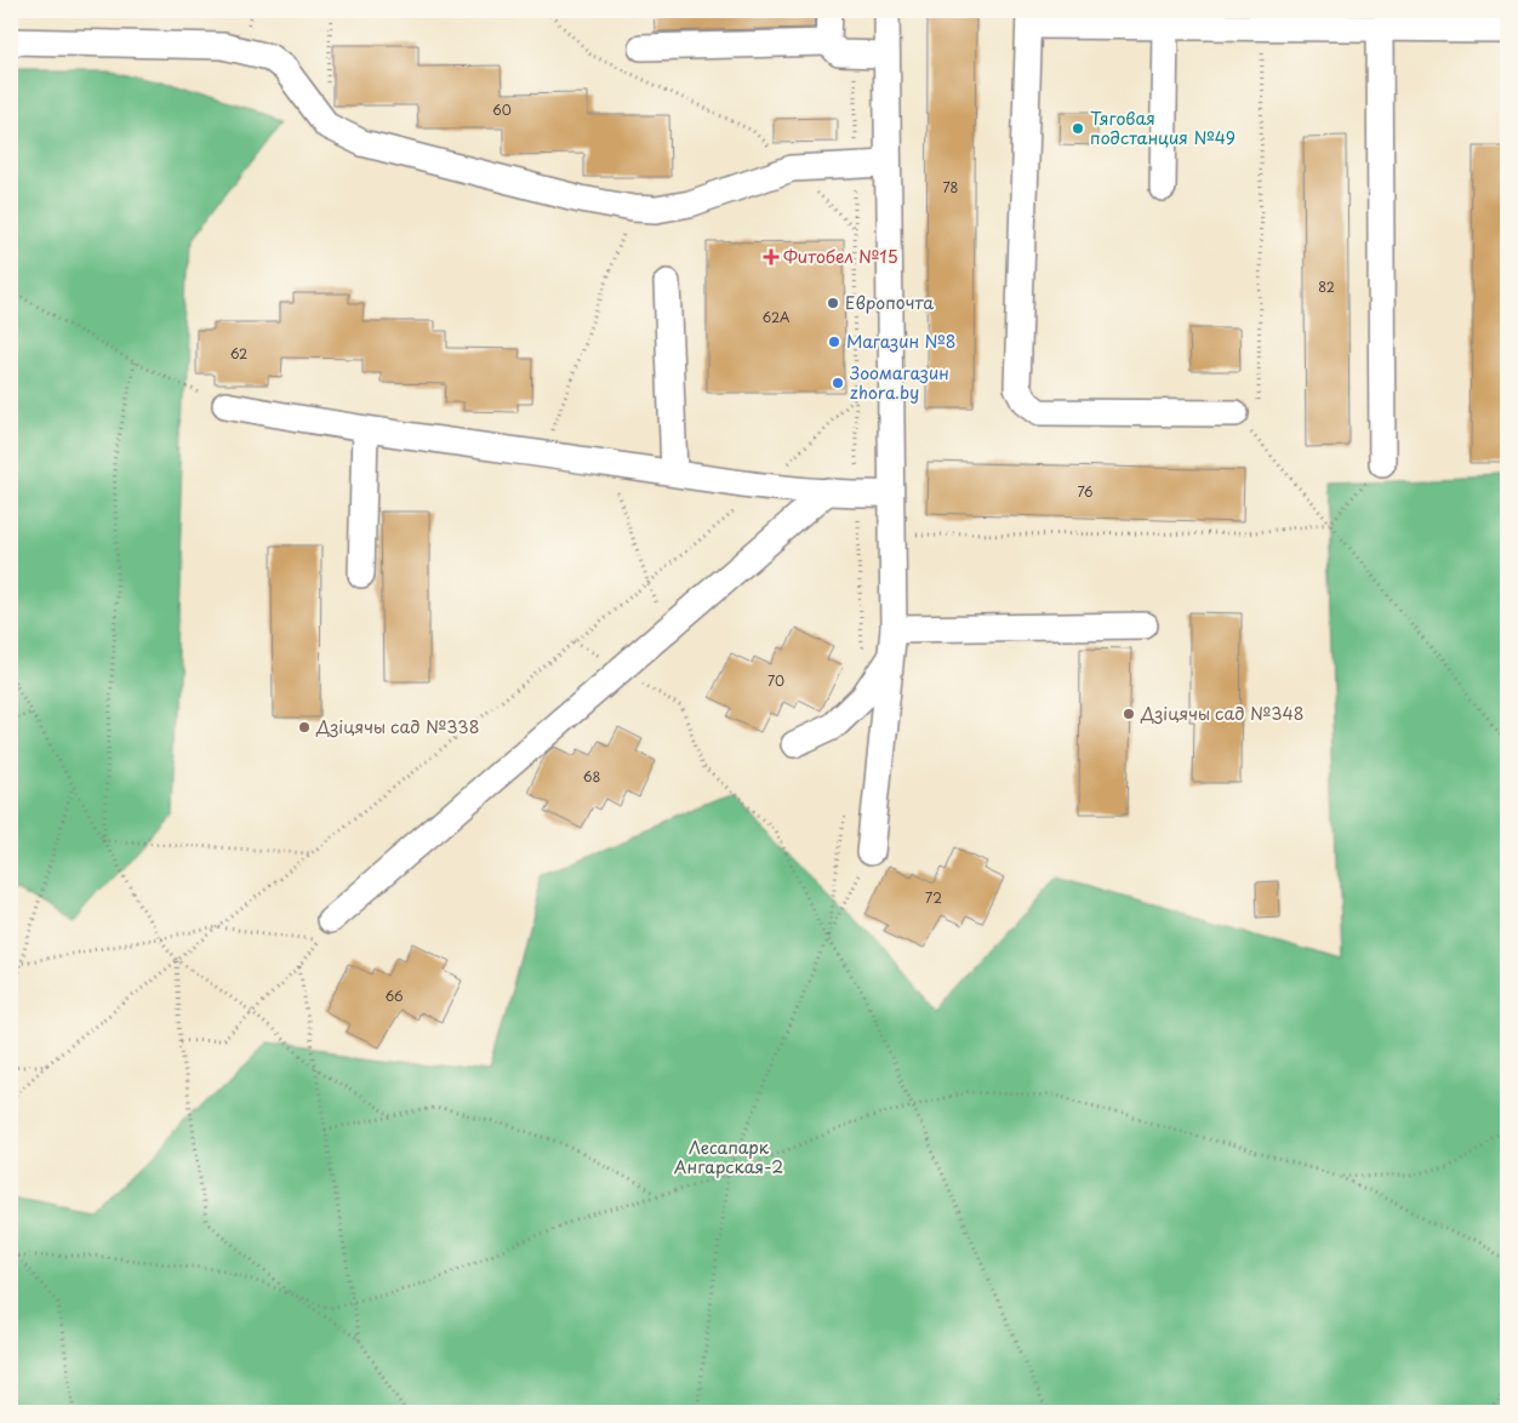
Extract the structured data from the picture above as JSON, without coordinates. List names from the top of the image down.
{
  "parks": ["Лесапарк Ангарская-2"],
  "places": {
    "other": [
      "Тяговая подстанция №49",
      "Европочта",
      "Магазин №8",
      "Зоомагазин zhora.by",
      "Дзіцячы сад №348",
      "Дзіцячы сад №338"
    ],
    "health": ["Фитобел №15"]
  },
  "house_numbers": [
    "60",
    "78",
    "82",
    "62А",
    "62",
    "76",
    "70",
    "68",
    "72",
    "66"
  ]
}
